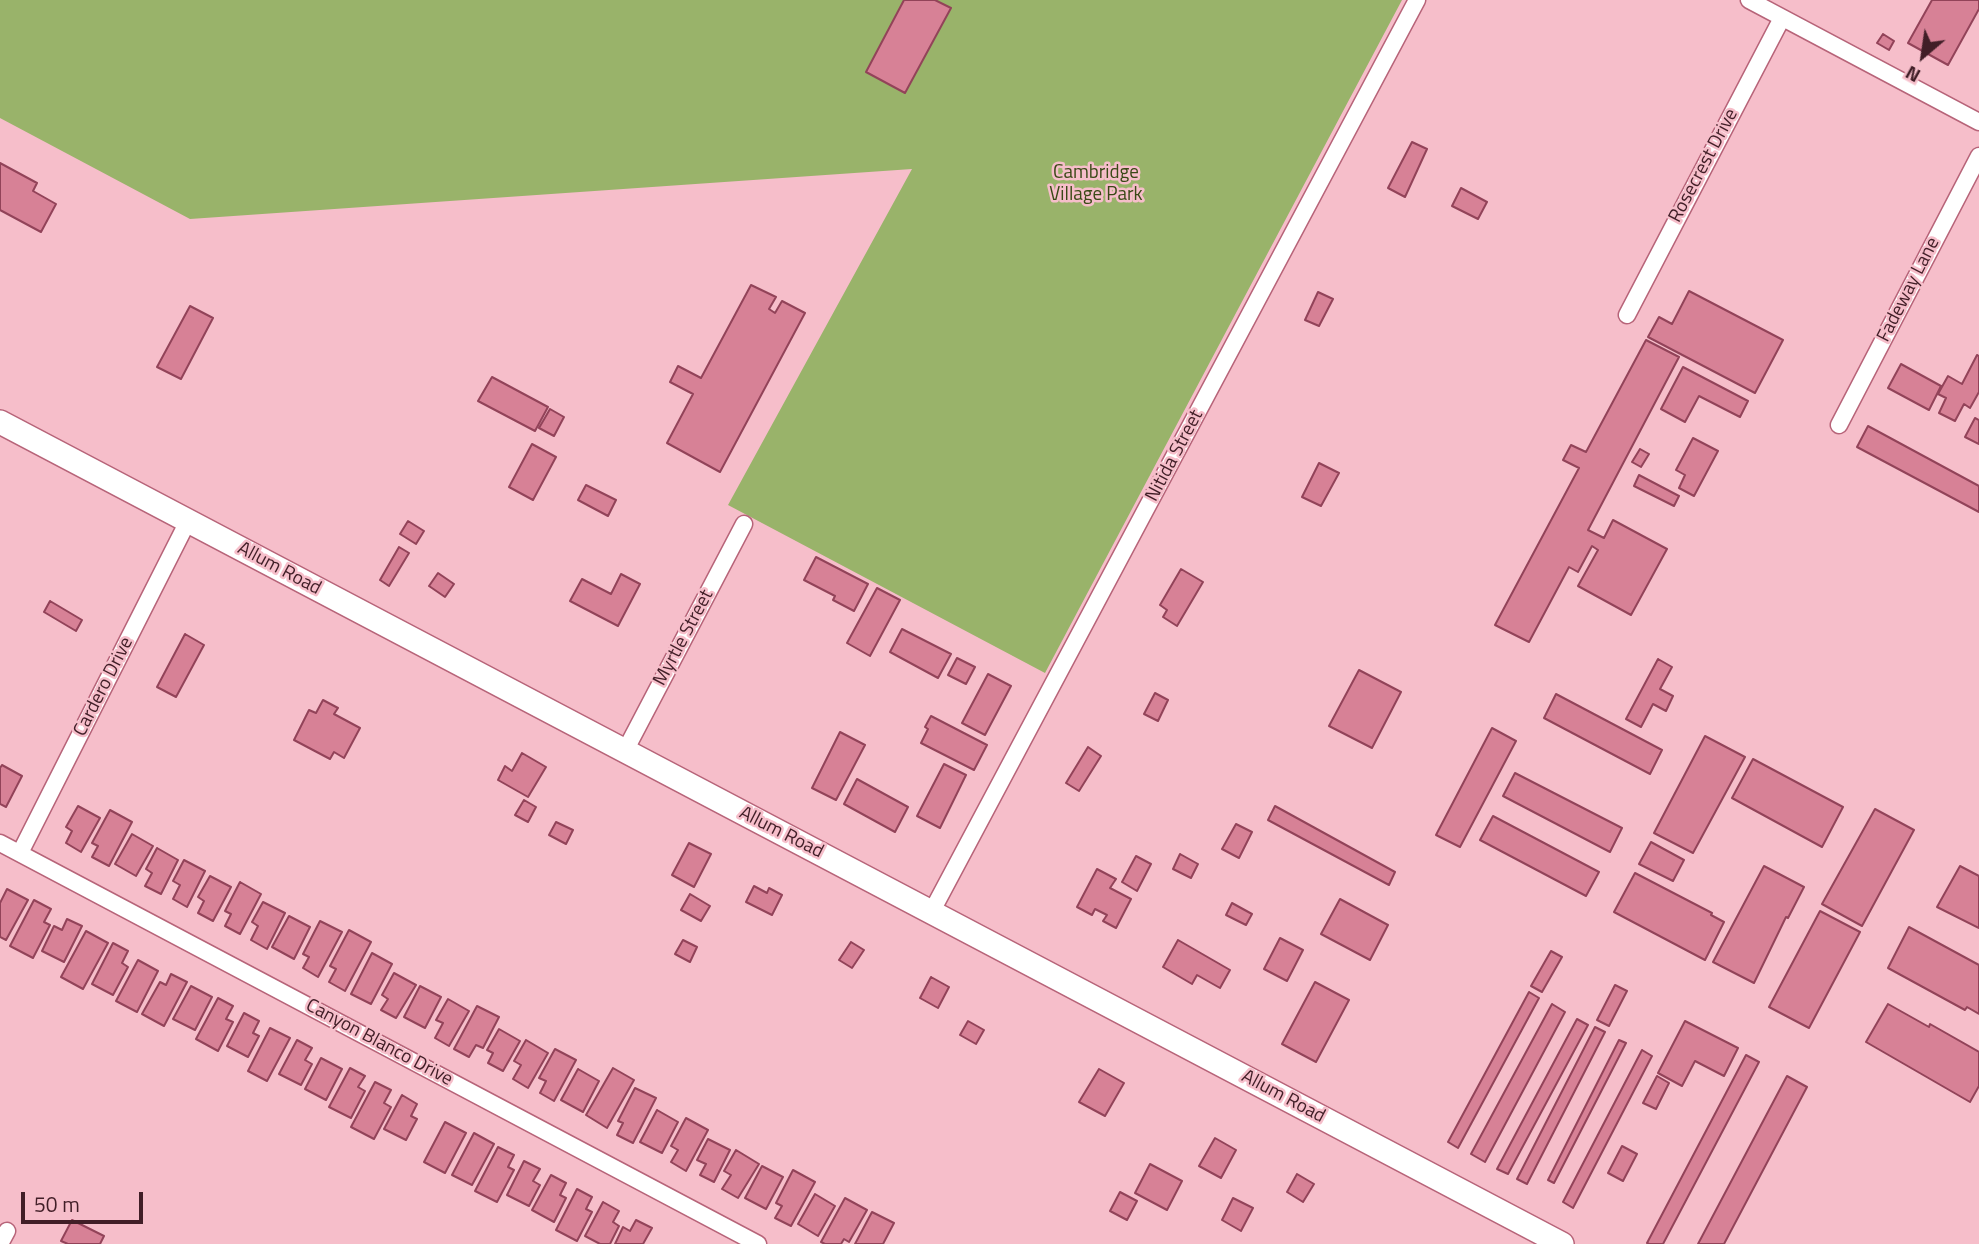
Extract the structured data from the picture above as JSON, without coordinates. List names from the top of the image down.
{
  "streets": {
    "street": [
      "Rosecrest Drive",
      "Fadeway Lane",
      "Nitida Street",
      "Allum Road",
      "Myrtle Street",
      "Cardero Drive",
      "Canyon Blanco Drive"
    ]
  },
  "crossings": [
    ["Nitida Street", "Allum Road"],
    ["Allum Road", "Myrtle Street"],
    ["Allum Road", "Cardero Drive"],
    ["Cardero Drive", "Canyon Blanco Drive"]
  ],
  "parks": ["Cambridge Village Park"],
  "scale_bar": "50 m",
  "north": "bottom left"
}
